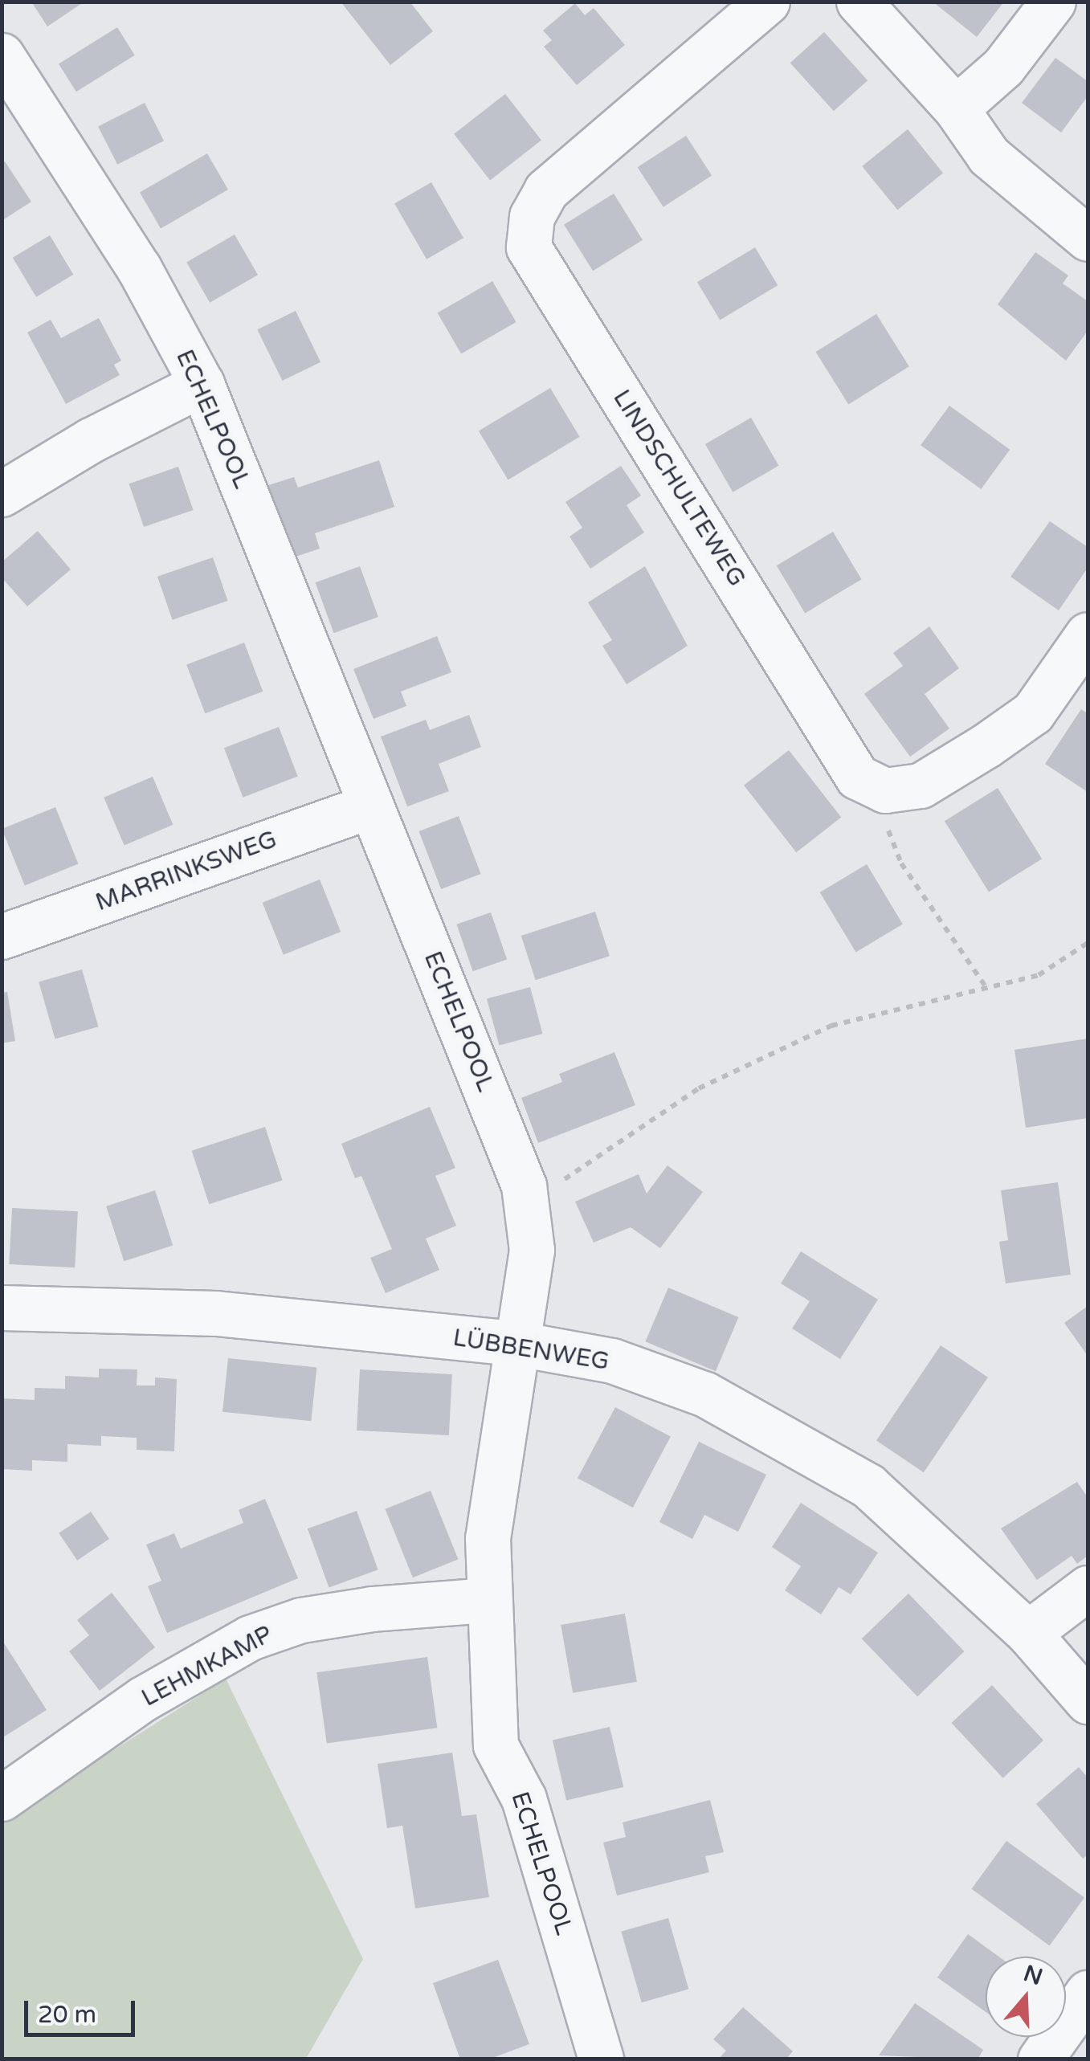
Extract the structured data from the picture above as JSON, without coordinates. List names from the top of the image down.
{
  "streets": {
    "street": [
      "ECHELPOOL",
      "LINDSCHULTEWEG",
      "MARRINKSWEG",
      "LÜBBENWEG",
      "LEHMKAMP"
    ]
  },
  "crossings": [
    ["ECHELPOOL", "MARRINKSWEG"],
    ["ECHELPOOL", "LÜBBENWEG"],
    ["ECHELPOOL", "LEHMKAMP"]
  ],
  "scale_bar": "20 m",
  "north": "top"
}
